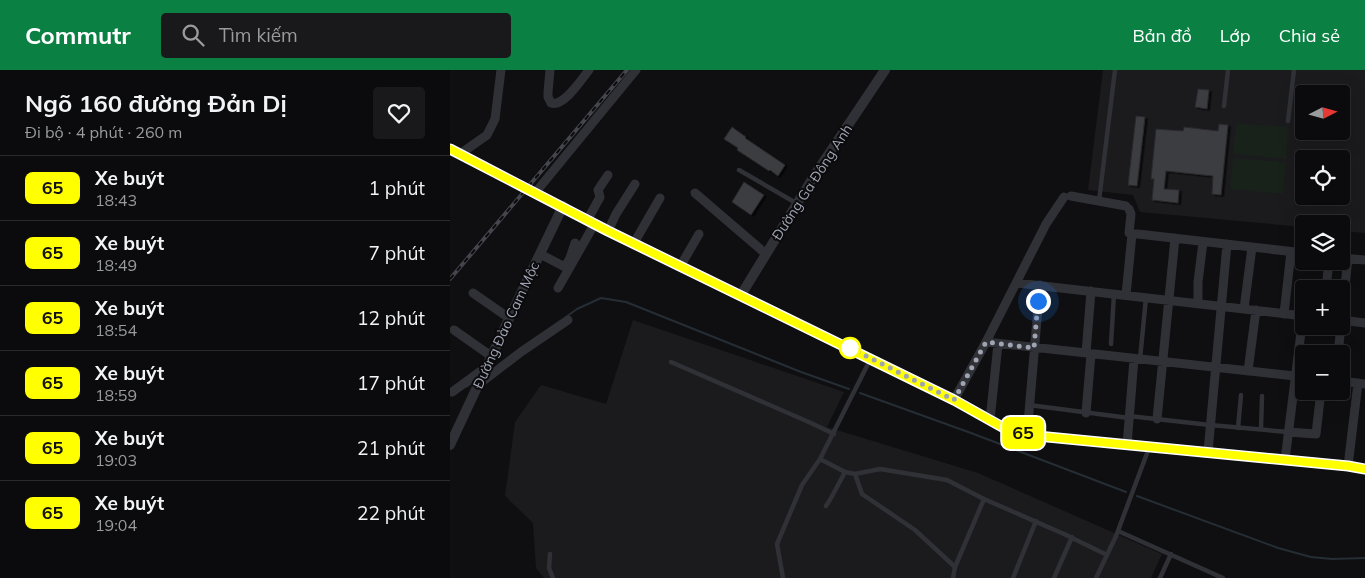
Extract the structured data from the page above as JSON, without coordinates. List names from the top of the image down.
{
  "streets": {
    "street": ["Đường Ga Đông Anh", "Đường Đào Cam Mộc"]
  },
  "lines": ["bus line 65"],
  "north": "right",
  "page": {
    "header": "Commutr",
    "search": "Tìm kiếm",
    "nav": ["Bản đồ", "Lớp", "Chia sẻ"],
    "heading": ["Ngõ 160 đường Đản Dị", "Đi bộ · 4 phút · 260 m"],
    "on_map": "65",
    "map_buttons": ["+", "−"],
    "list": [
      {
        "mark": "65",
        "name": "Xe buýt",
        "note": "18:43",
        "value": "1 phút"
      },
      {
        "mark": "65",
        "name": "Xe buýt",
        "note": "18:49",
        "value": "7 phút"
      },
      {
        "mark": "65",
        "name": "Xe buýt",
        "note": "18:54",
        "value": "12 phút"
      },
      {
        "mark": "65",
        "name": "Xe buýt",
        "note": "18:59",
        "value": "17 phút"
      },
      {
        "mark": "65",
        "name": "Xe buýt",
        "note": "19:03",
        "value": "21 phút"
      },
      {
        "mark": "65",
        "name": "Xe buýt",
        "note": "19:04",
        "value": "22 phút"
      }
    ]
  }
}
